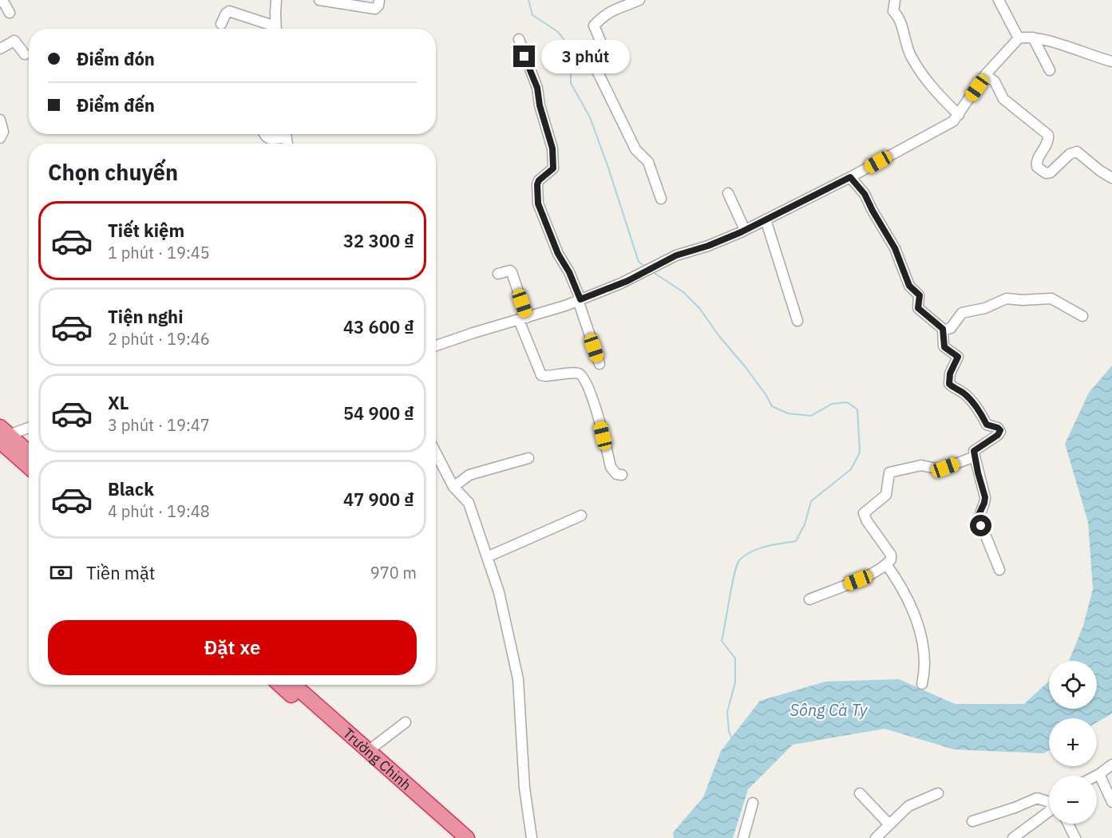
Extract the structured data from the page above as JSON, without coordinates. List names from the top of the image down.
{
  "streets": {
    "highway": ["Trường Chinh"]
  },
  "water": ["Sông Cà Ty"],
  "page": {
    "banner": ["Điểm đón", "Điểm đến"],
    "bubble": "3 phút",
    "heading": "Chọn chuyến",
    "list": [
      {
        "name": "Tiết kiệm",
        "note": "1 phút · 19:45",
        "value": "32 300 ₫"
      },
      {
        "name": "Tiện nghi",
        "note": "2 phút · 19:46",
        "value": "43 600 ₫"
      },
      {
        "name": "XL",
        "note": "3 phút · 19:47",
        "value": "54 900 ₫"
      },
      {
        "name": "Black",
        "note": "4 phút · 19:48",
        "value": "47 900 ₫"
      }
    ],
    "pay": ["Tiền mặt", "970 m"],
    "buttons": "Đặt xe",
    "map_buttons": ["+", "−"]
  }
}
